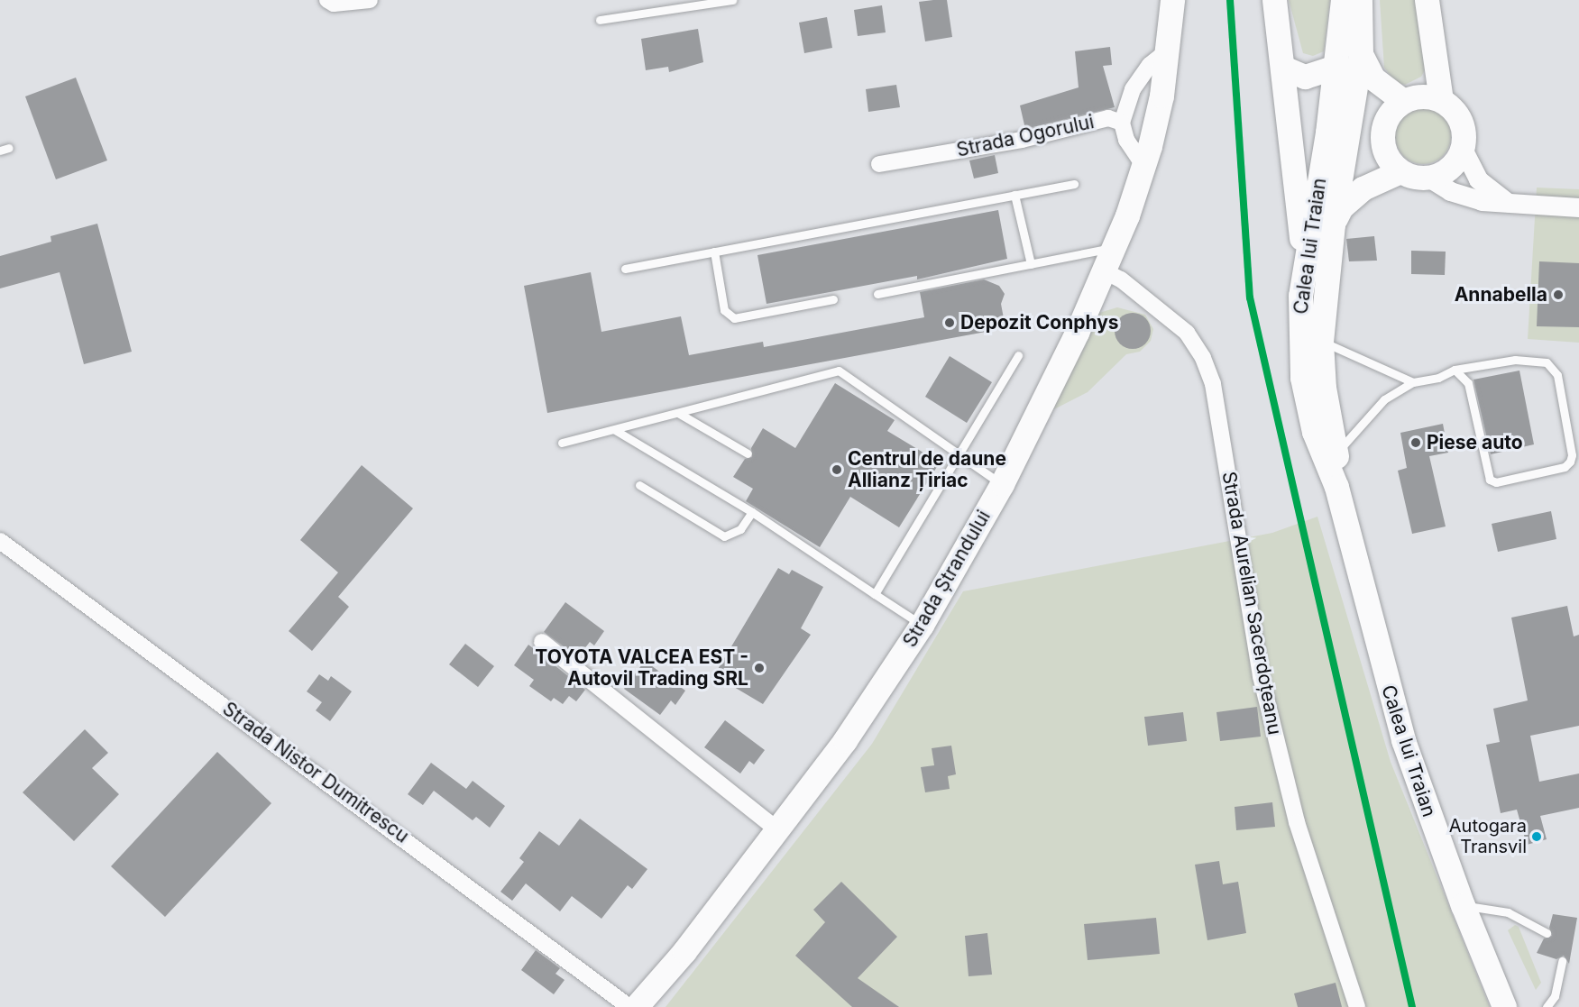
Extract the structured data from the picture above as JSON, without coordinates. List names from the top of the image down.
{
  "streets": {
    "main road": ["Calea lui Traian", "Strada Ștrandului"],
    "street": ["Strada Ogorului", "Strada Aurelian Sacerdoțeanu", "Strada Nistor Dumitrescu"]
  },
  "crossings": [
    ["Strada Ogorului", "Strada Ștrandului"],
    ["Strada Ștrandului", "Strada Aurelian Sacerdoțeanu"]
  ],
  "places": [
    "Annabella",
    "Depozit Conphys",
    "Piese auto",
    "Centrul de daune Allianz Țiriac",
    "TOYOTA VALCEA EST - Autovil Trading SRL",
    "Autogara Transvil"
  ]
}
